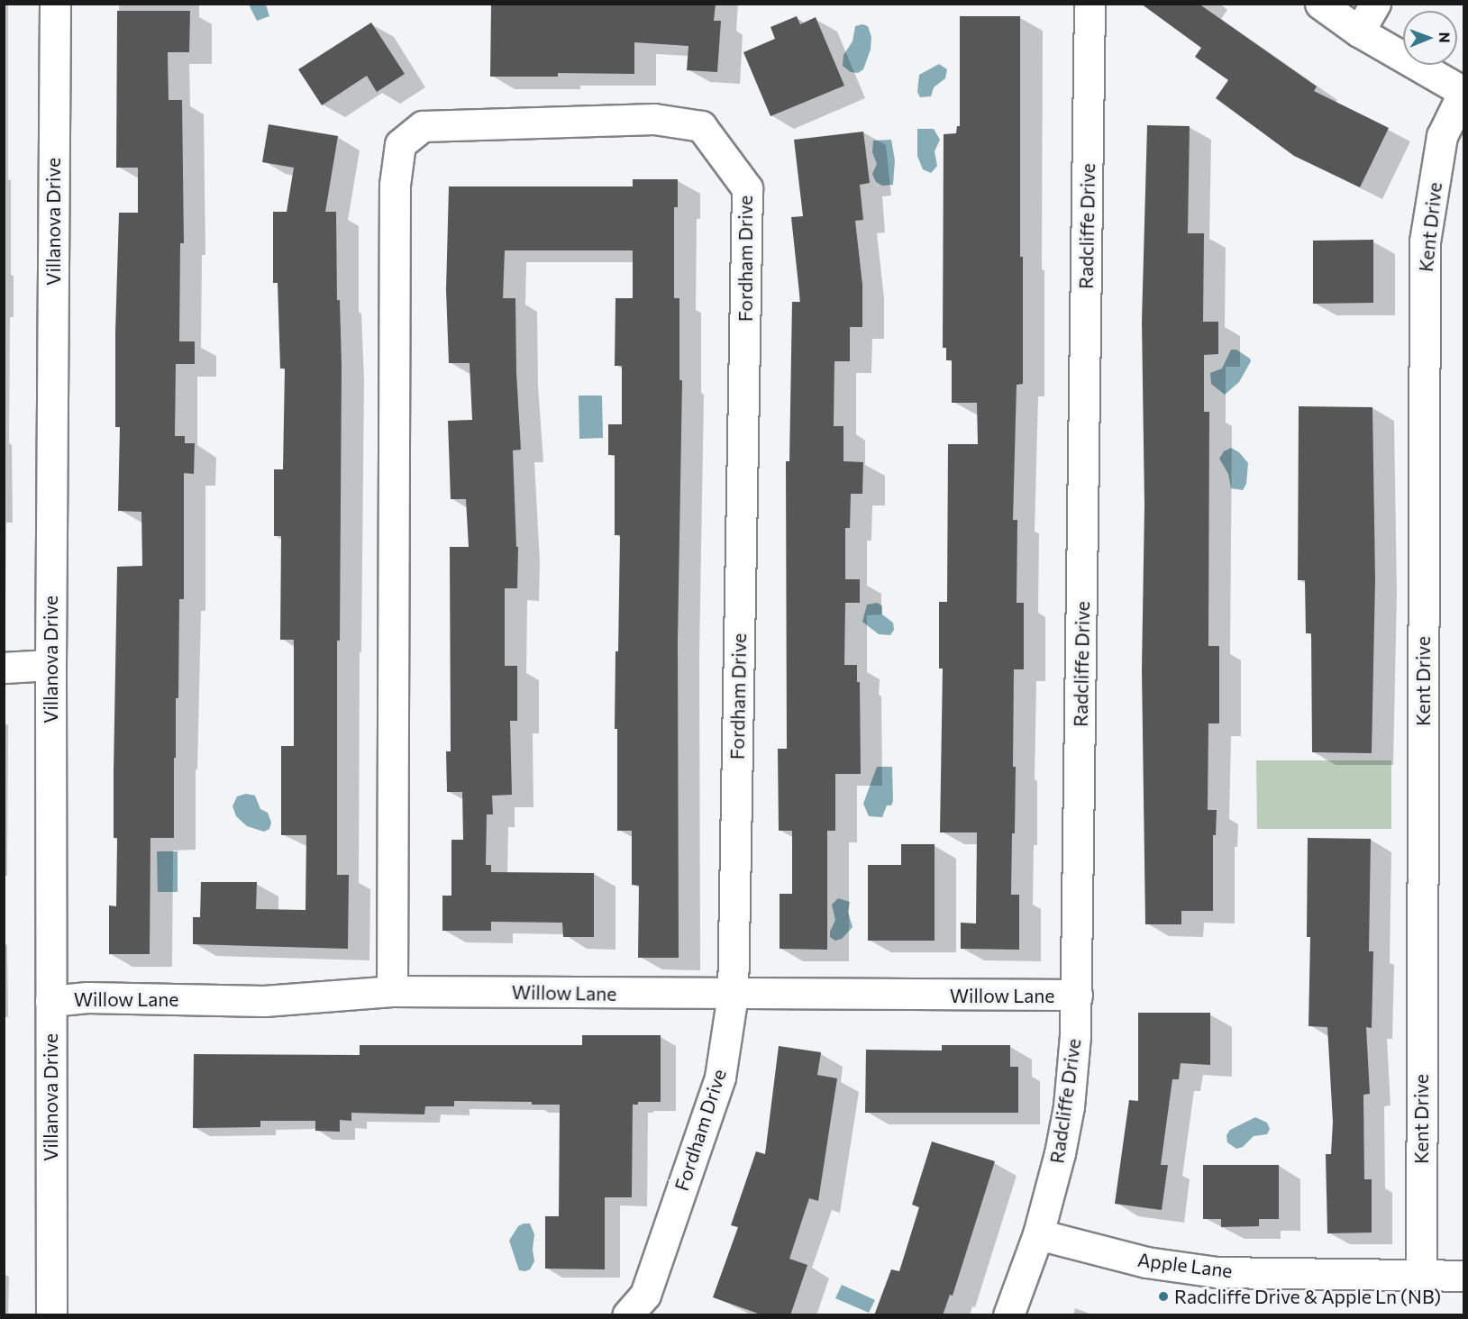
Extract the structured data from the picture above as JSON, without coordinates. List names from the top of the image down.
{
  "streets": {
    "street": [
      "Villanova Drive",
      "Radcliffe Drive",
      "Kent Drive",
      "Fordham Drive",
      "Willow Lane",
      "Apple Lane"
    ]
  },
  "crossings": [
    ["Villanova Drive", "Willow Lane"],
    ["Radcliffe Drive", "Willow Lane"],
    ["Radcliffe Drive", "Apple Lane"],
    ["Kent Drive", "Apple Lane"],
    ["Fordham Drive", "Willow Lane"]
  ],
  "places": ["Radcliffe Drive & Apple Ln (NB)"],
  "north": "right"
}
